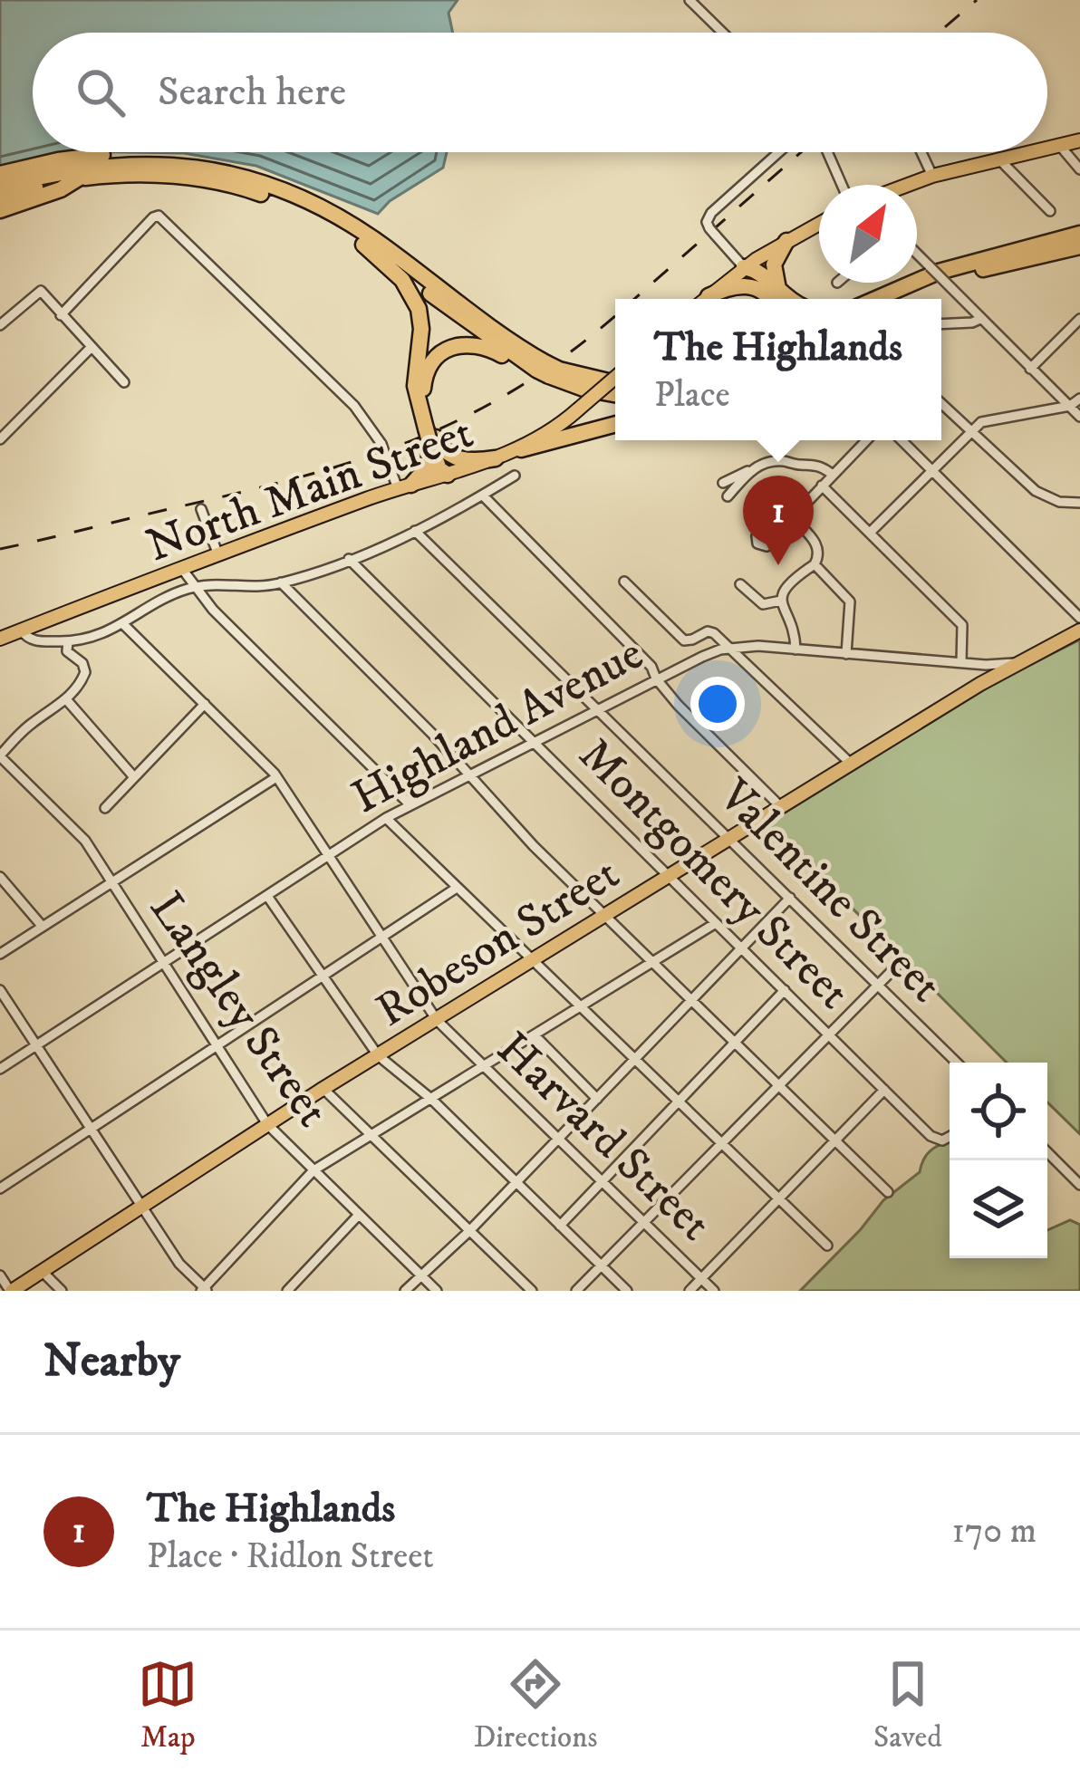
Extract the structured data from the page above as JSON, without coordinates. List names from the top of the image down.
{
  "streets": {
    "main road": ["North Main Street", "Highland Avenue", "Robeson Street"],
    "street": [
      "Montgomery Street",
      "Valentine Street",
      "Langley Street",
      "Harvard Street"
    ]
  },
  "crossings": [
    ["Highland Avenue", "Montgomery Street"],
    ["Highland Avenue", "Valentine Street"],
    ["Highland Avenue", "Robeson Street"],
    ["Highland Avenue", "Langley Street"],
    ["Highland Avenue", "Harvard Street"],
    ["Montgomery Street", "Robeson Street"],
    ["Valentine Street", "Robeson Street"],
    ["Robeson Street", "Langley Street"],
    ["Robeson Street", "Harvard Street"]
  ],
  "north": "top right",
  "page": {
    "search": "Search here",
    "popup": ["The Highlands", "Place"],
    "pins": "1",
    "heading": "Nearby",
    "list": [
      {
        "mark": "1",
        "name": "The Highlands",
        "note": "Place · Ridlon Street",
        "value": "170 m"
      }
    ],
    "nav": ["Map", "Directions", "Saved"]
  }
}
